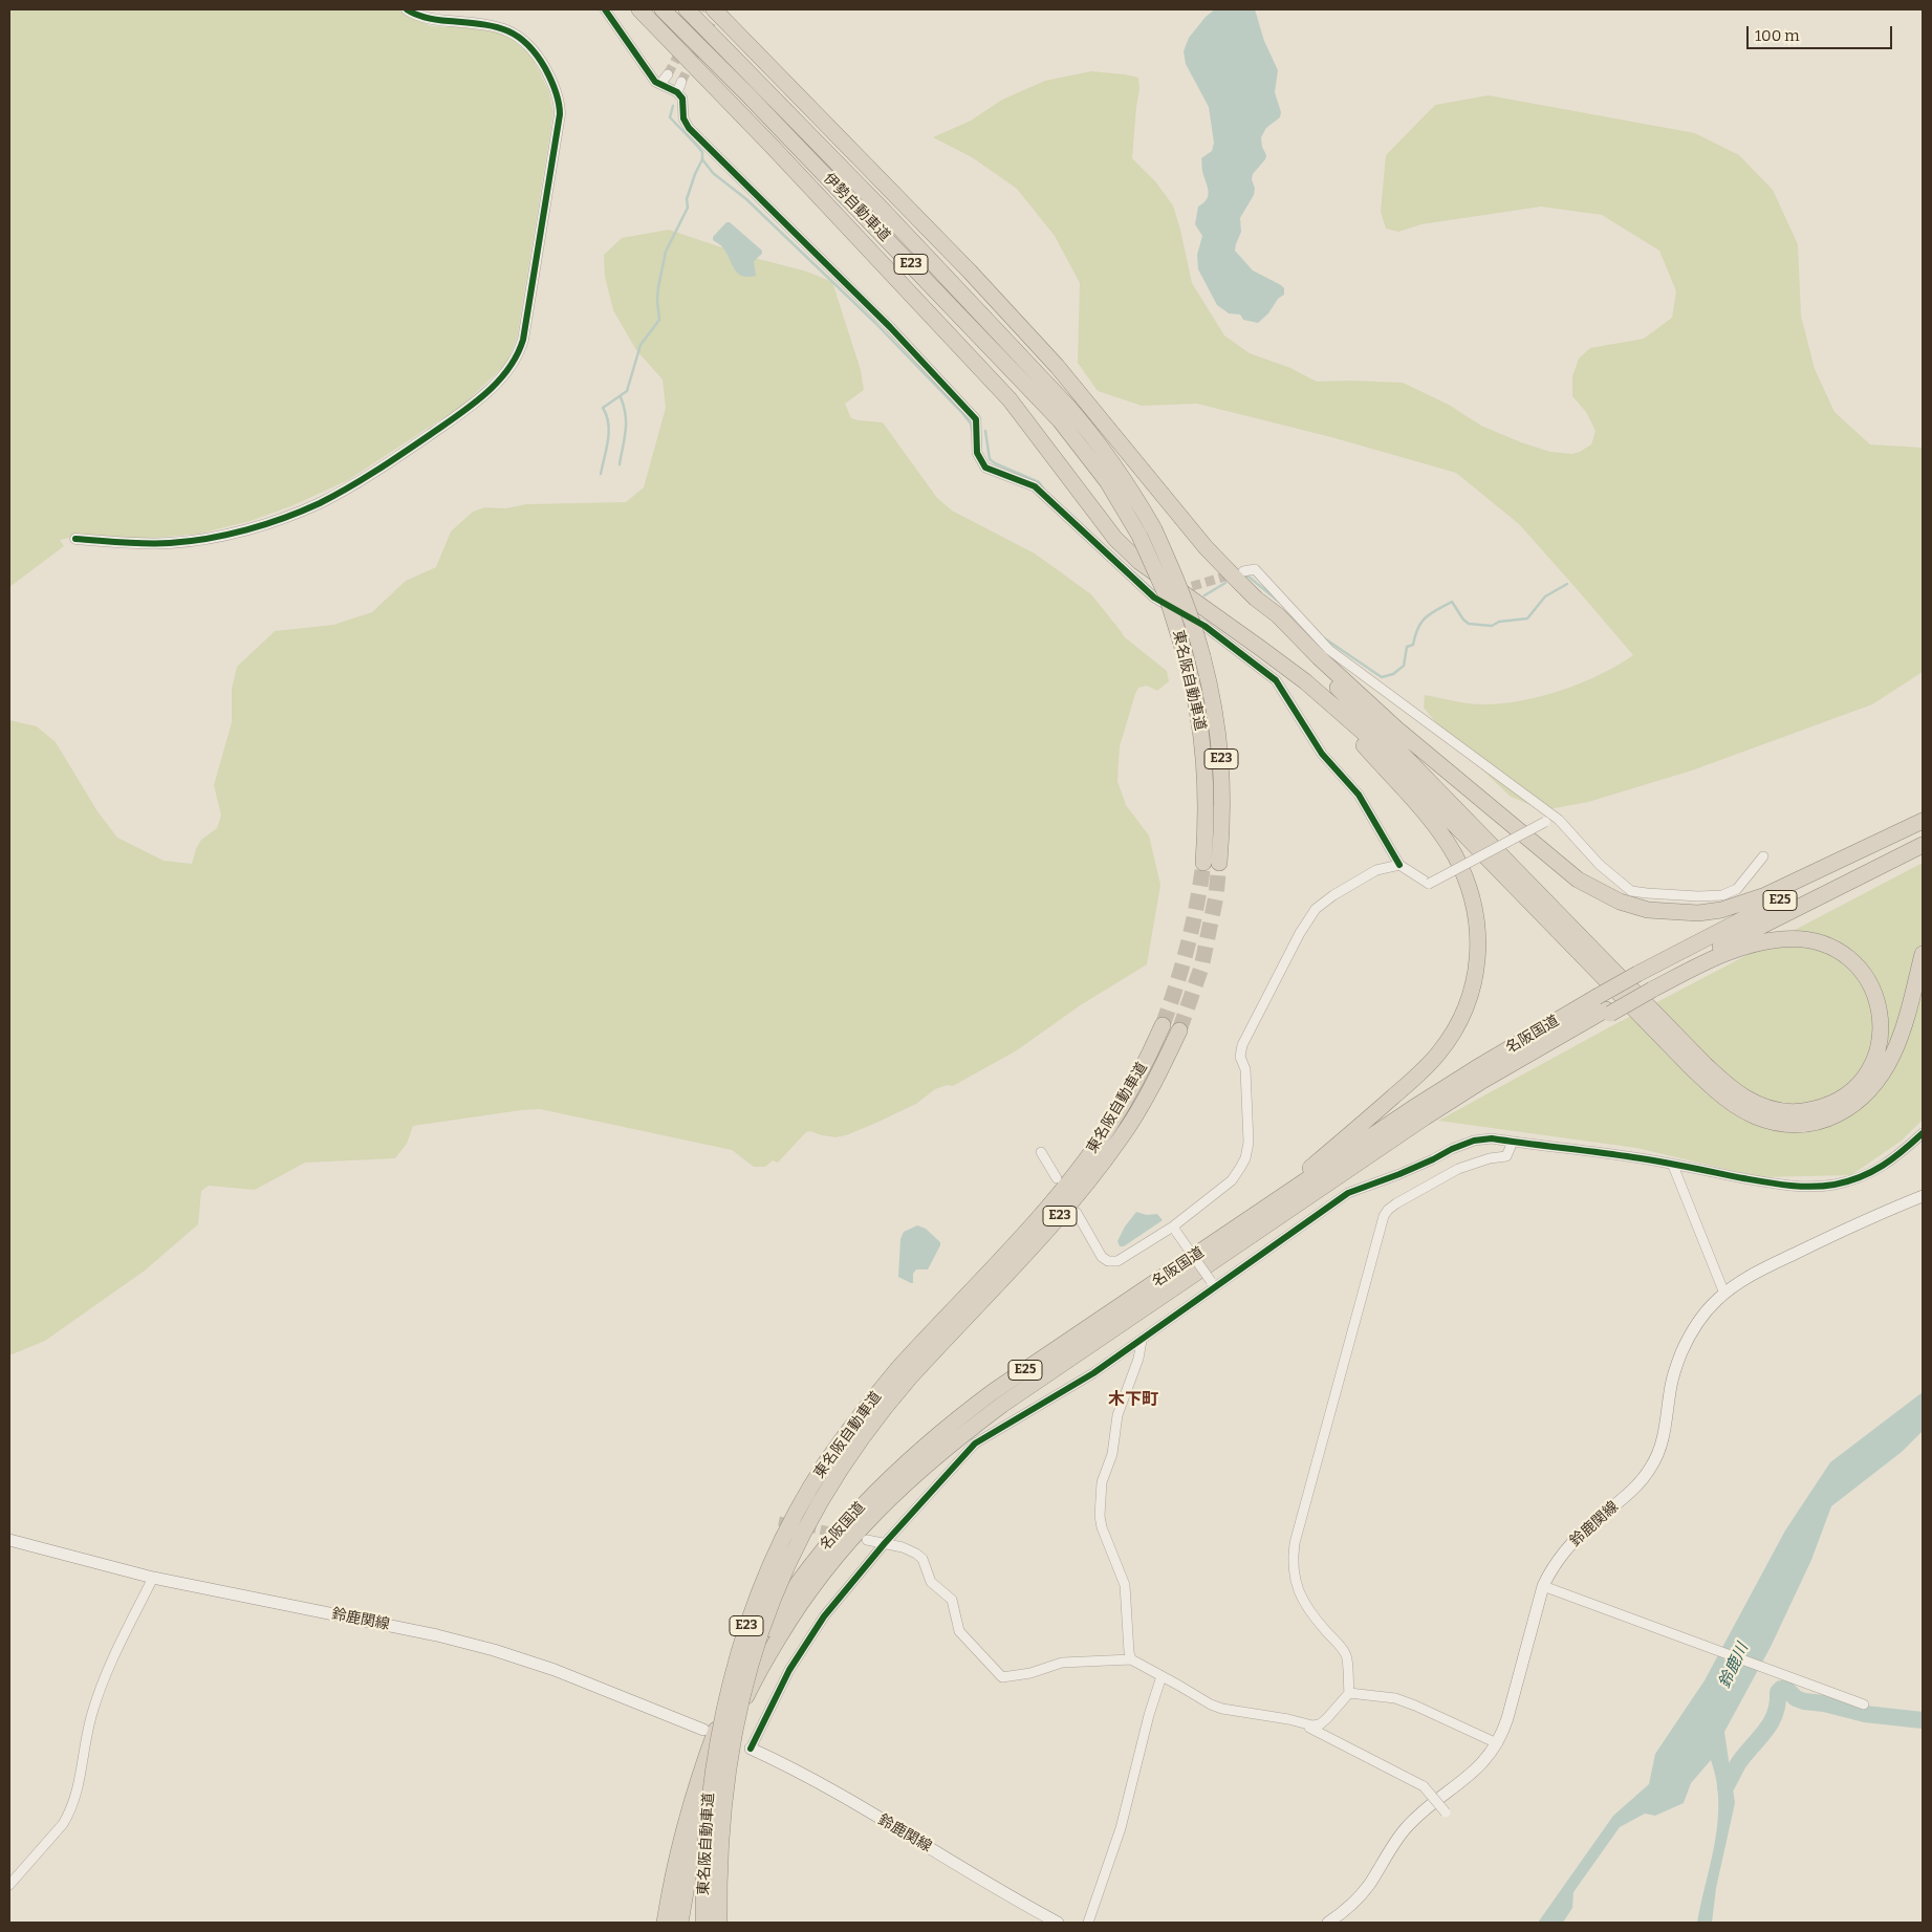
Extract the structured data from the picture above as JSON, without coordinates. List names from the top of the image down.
{
  "streets": {
    "highway": [
      "伊勢自動車道",
      "E23",
      "東名阪自動車道",
      "E25",
      "名阪国道"
    ],
    "main road": ["鈴鹿関線"]
  },
  "crossings": [
    ["伊勢自動車道", "東名阪自動車道"]
  ],
  "districts": ["木下町"],
  "water": ["鈴鹿川"],
  "scale_bar": "100 m"
}
